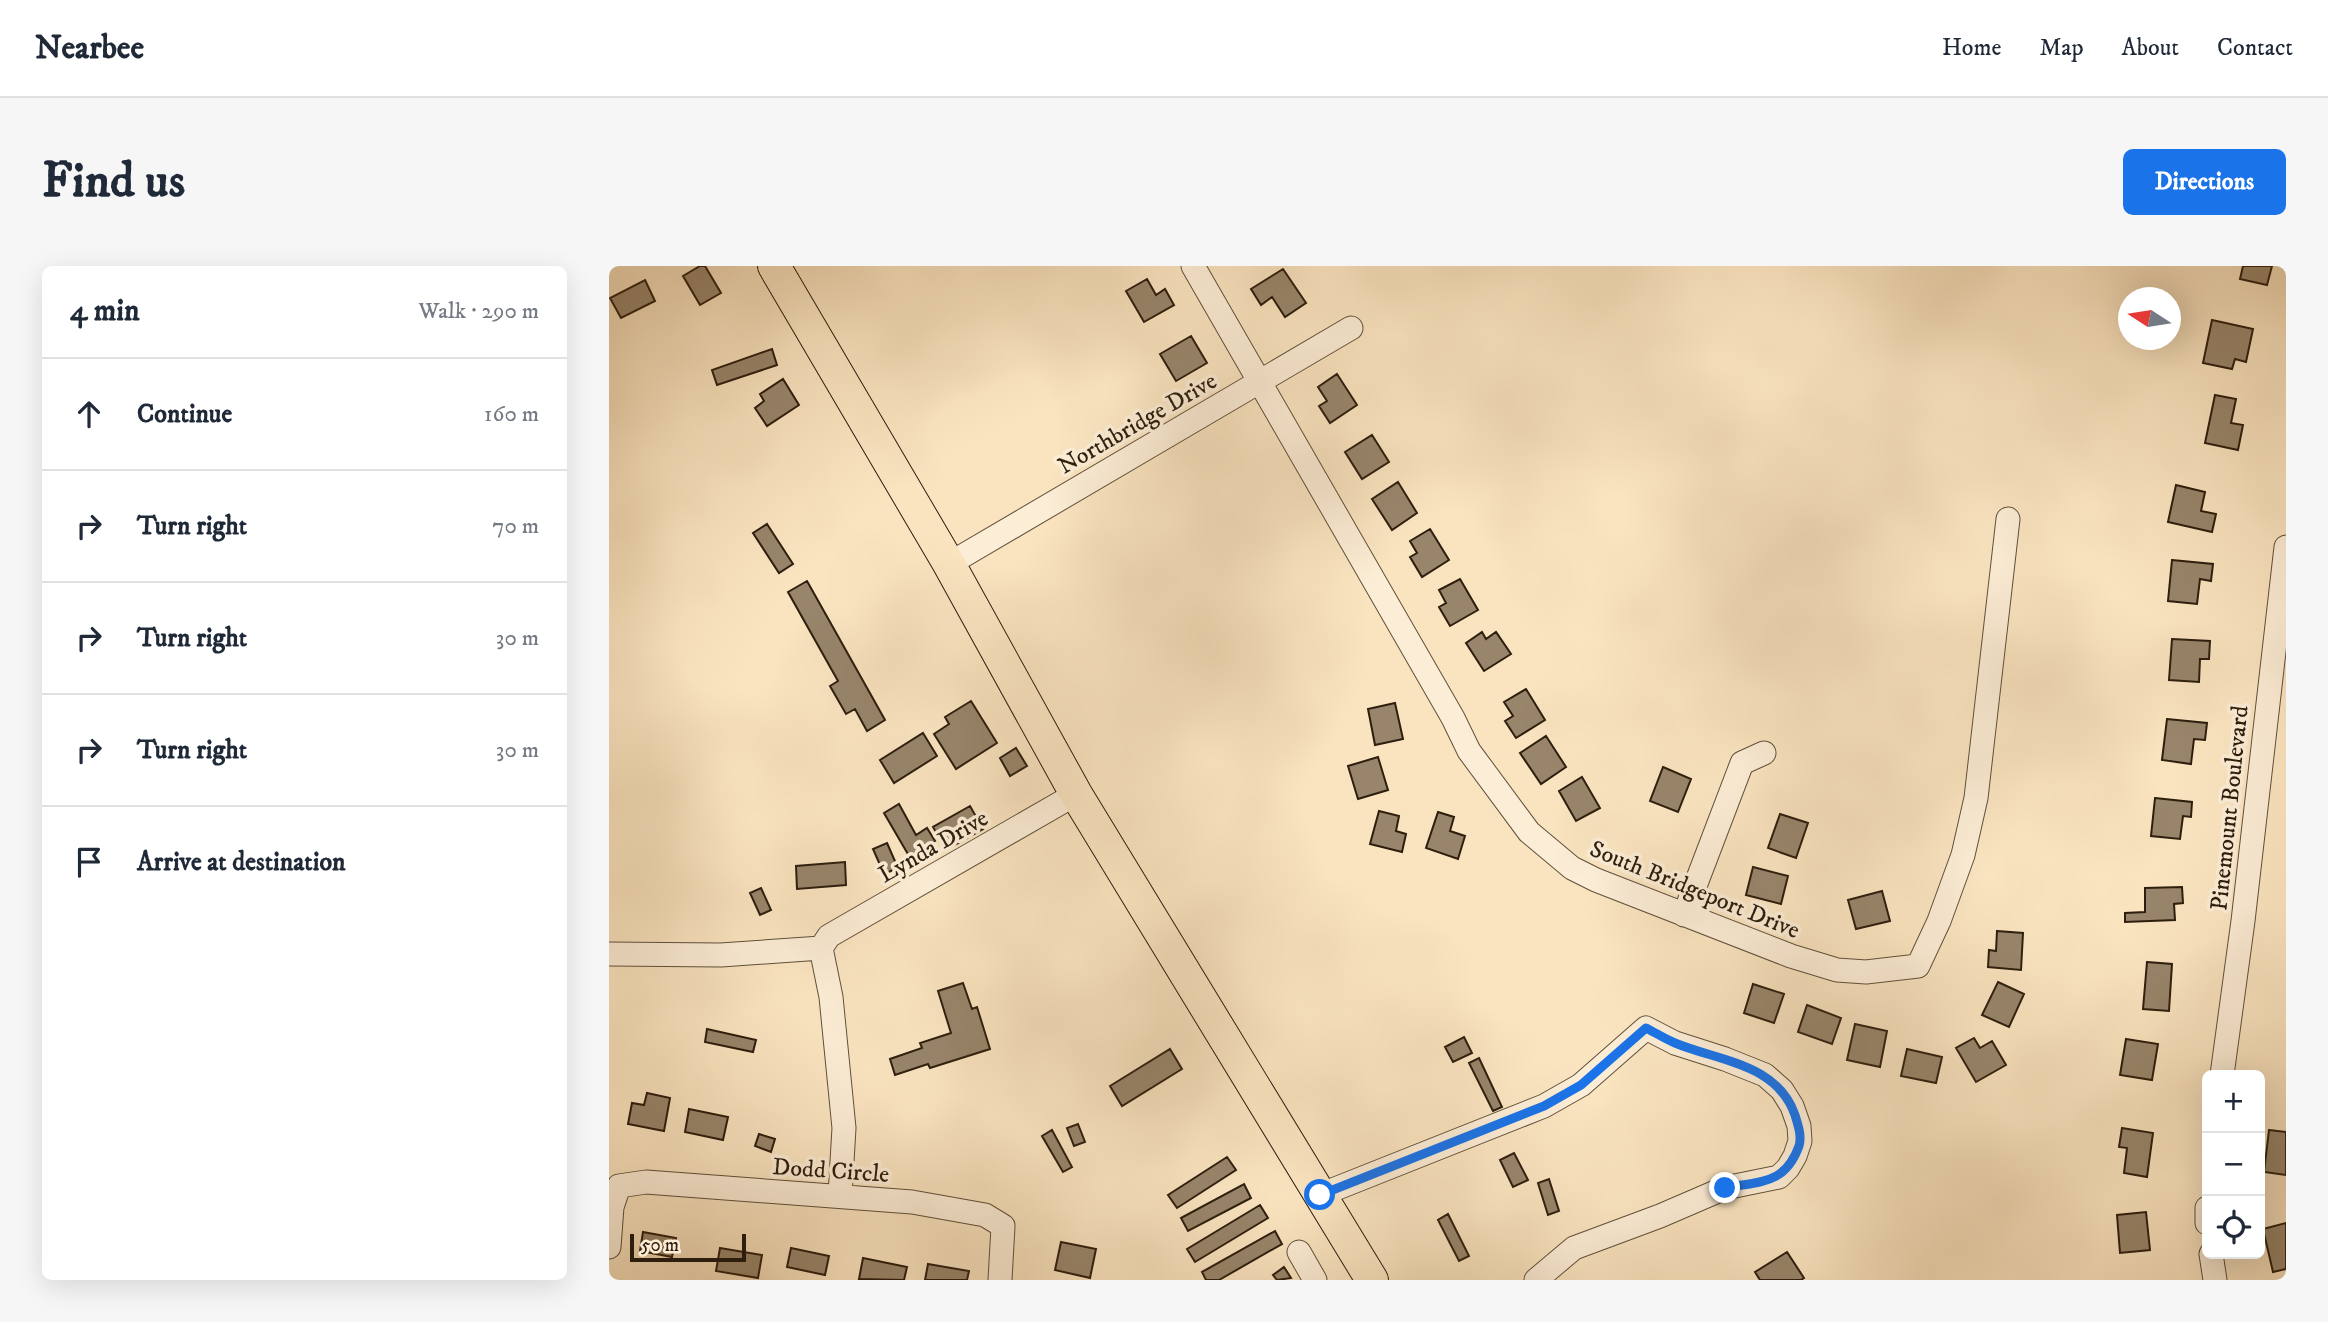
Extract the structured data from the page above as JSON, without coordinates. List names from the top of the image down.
{
  "streets": {
    "street": [
      "Northbridge Drive",
      "Pinemount Boulevard",
      "Lynda Drive",
      "South Bridgeport Drive",
      "Dodd Circle"
    ]
  },
  "crossings": [
    ["Northbridge Drive", "South Bridgeport Drive"]
  ],
  "scale_bar": "50 m",
  "north": "left",
  "page": {
    "header": "Nearbee",
    "nav": [
      "Home",
      "Map",
      "About",
      "Contact"
    ],
    "buttons": "Directions",
    "title": "Find us",
    "heading": ["4 min", "Walk · 290 m"],
    "list": [
      ["Continue", "160 m"],
      ["Turn right", "70 m"],
      ["Turn right", "30 m"],
      ["Turn right", "30 m"],
      "Arrive at destination"
    ],
    "map_buttons": ["+", "−"],
    "scale": "50 m"
  }
}
